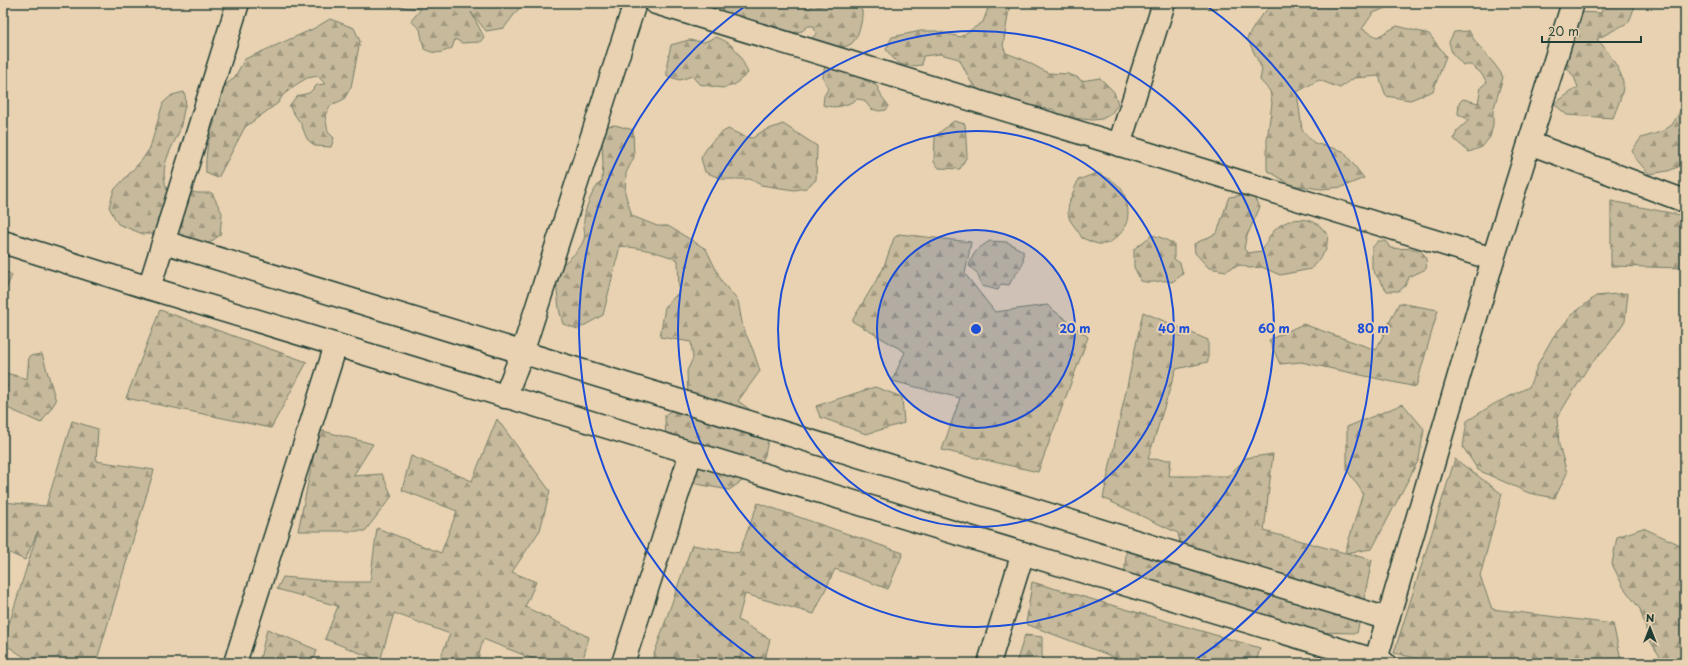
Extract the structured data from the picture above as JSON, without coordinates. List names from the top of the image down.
{
  "scale_bar": "20 m",
  "north": "top",
  "rings": [
    "20 m",
    "40 m",
    "60 m",
    "80 m"
  ]
}
